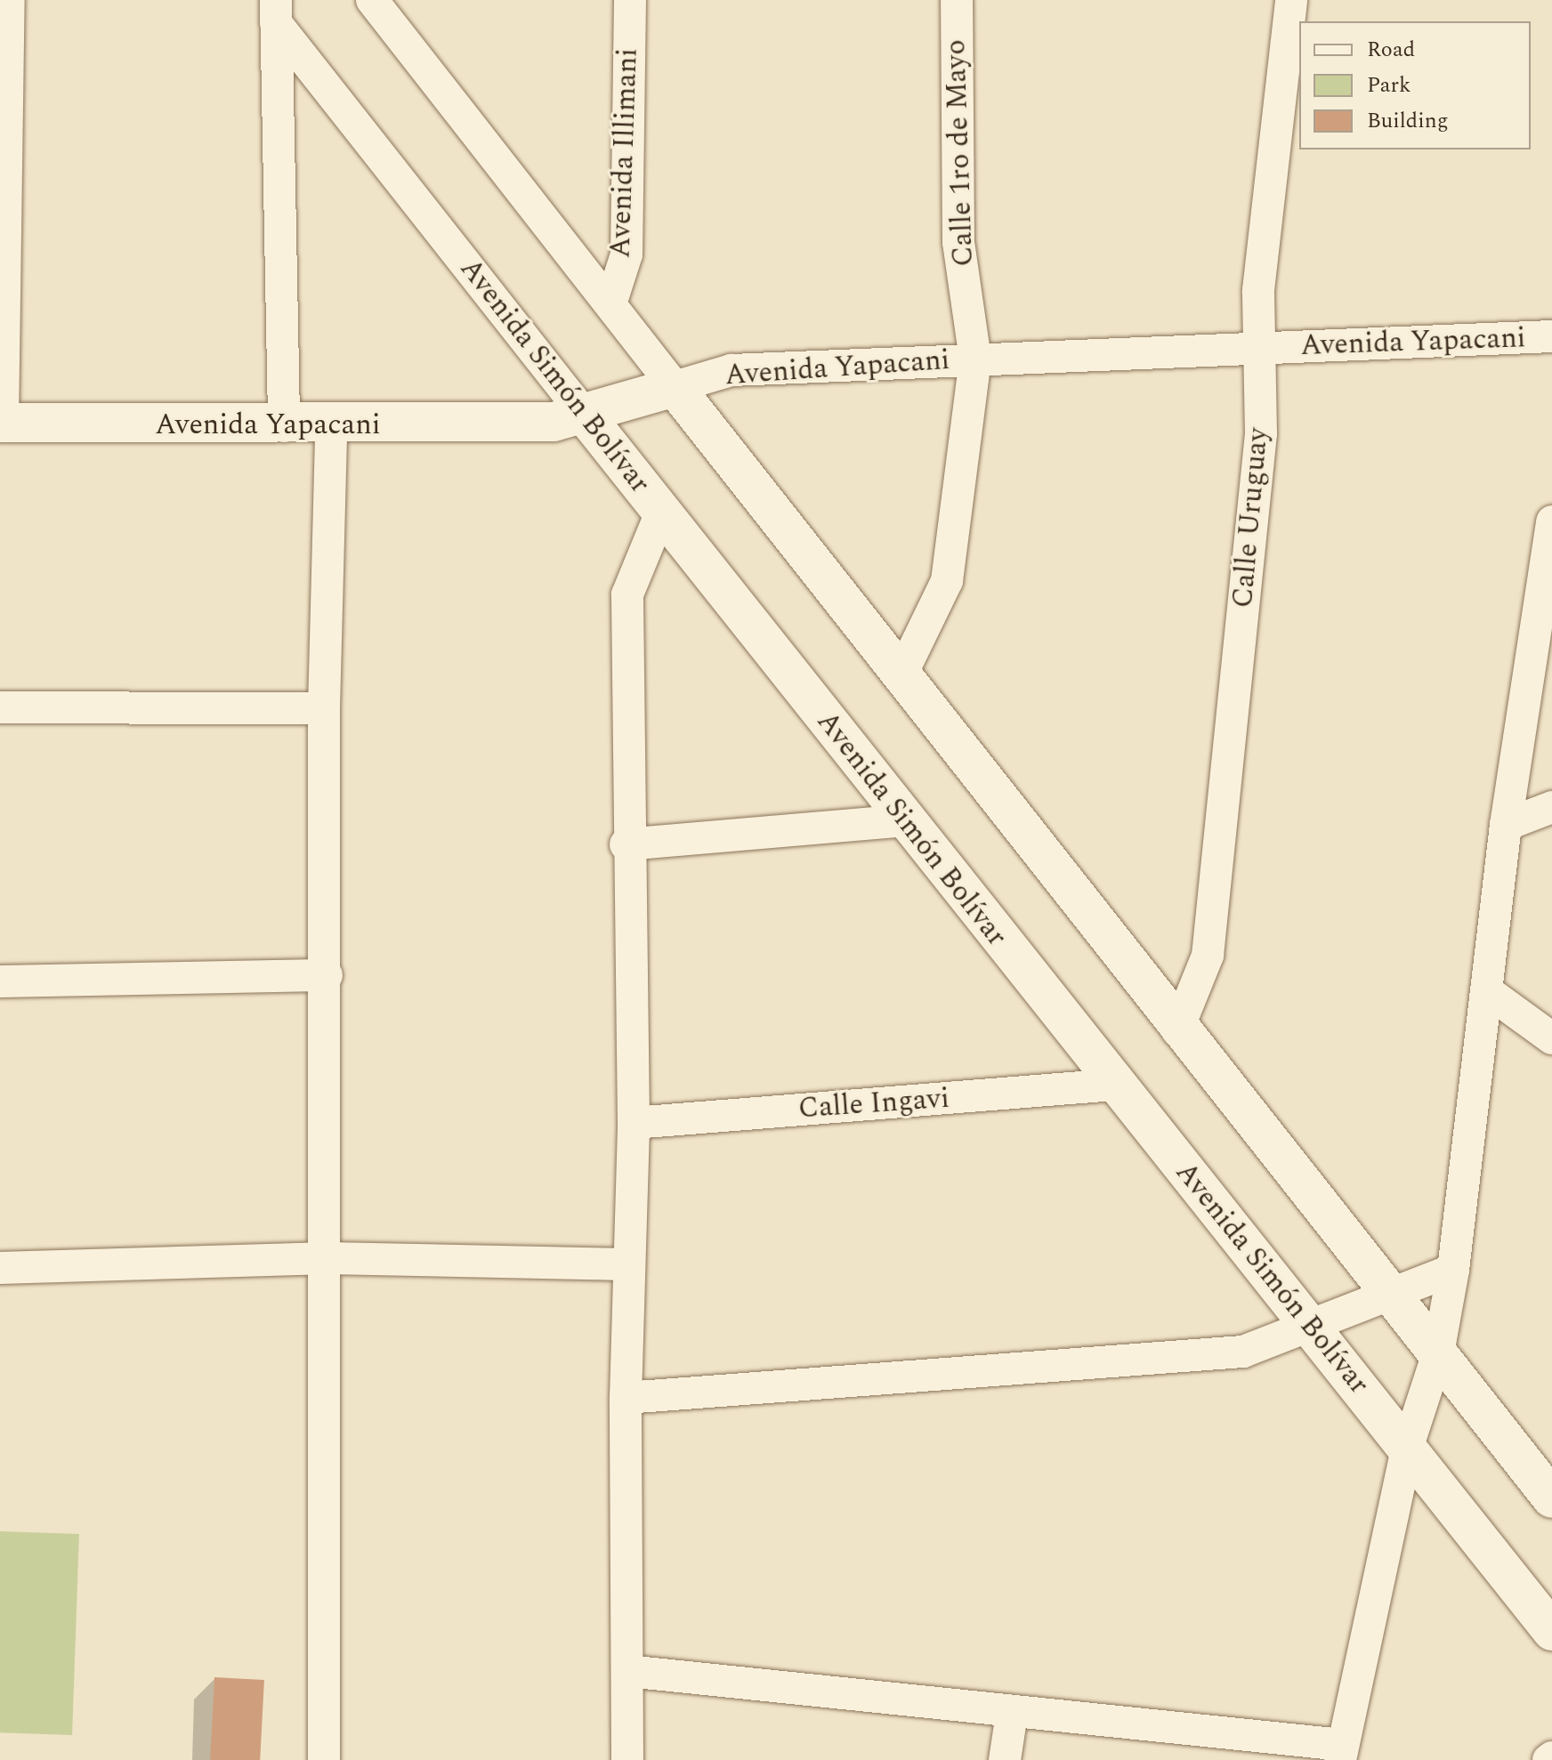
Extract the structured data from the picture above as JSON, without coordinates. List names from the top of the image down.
{
  "streets": {
    "street": [
      "Avenida Illimani",
      "Calle 1ro de Mayo",
      "Avenida Yapacani",
      "Avenida Simón Bolívar",
      "Calle Uruguay",
      "Calle Ingavi"
    ]
  },
  "crossings": [
    ["Calle 1ro de Mayo", "Avenida Yapacani"],
    ["Avenida Yapacani", "Avenida Simón Bolívar"],
    ["Avenida Yapacani", "Calle Uruguay"],
    ["Avenida Simón Bolívar", "Calle Ingavi"]
  ],
  "legend": ["Road", "Park", "Building"]
}
